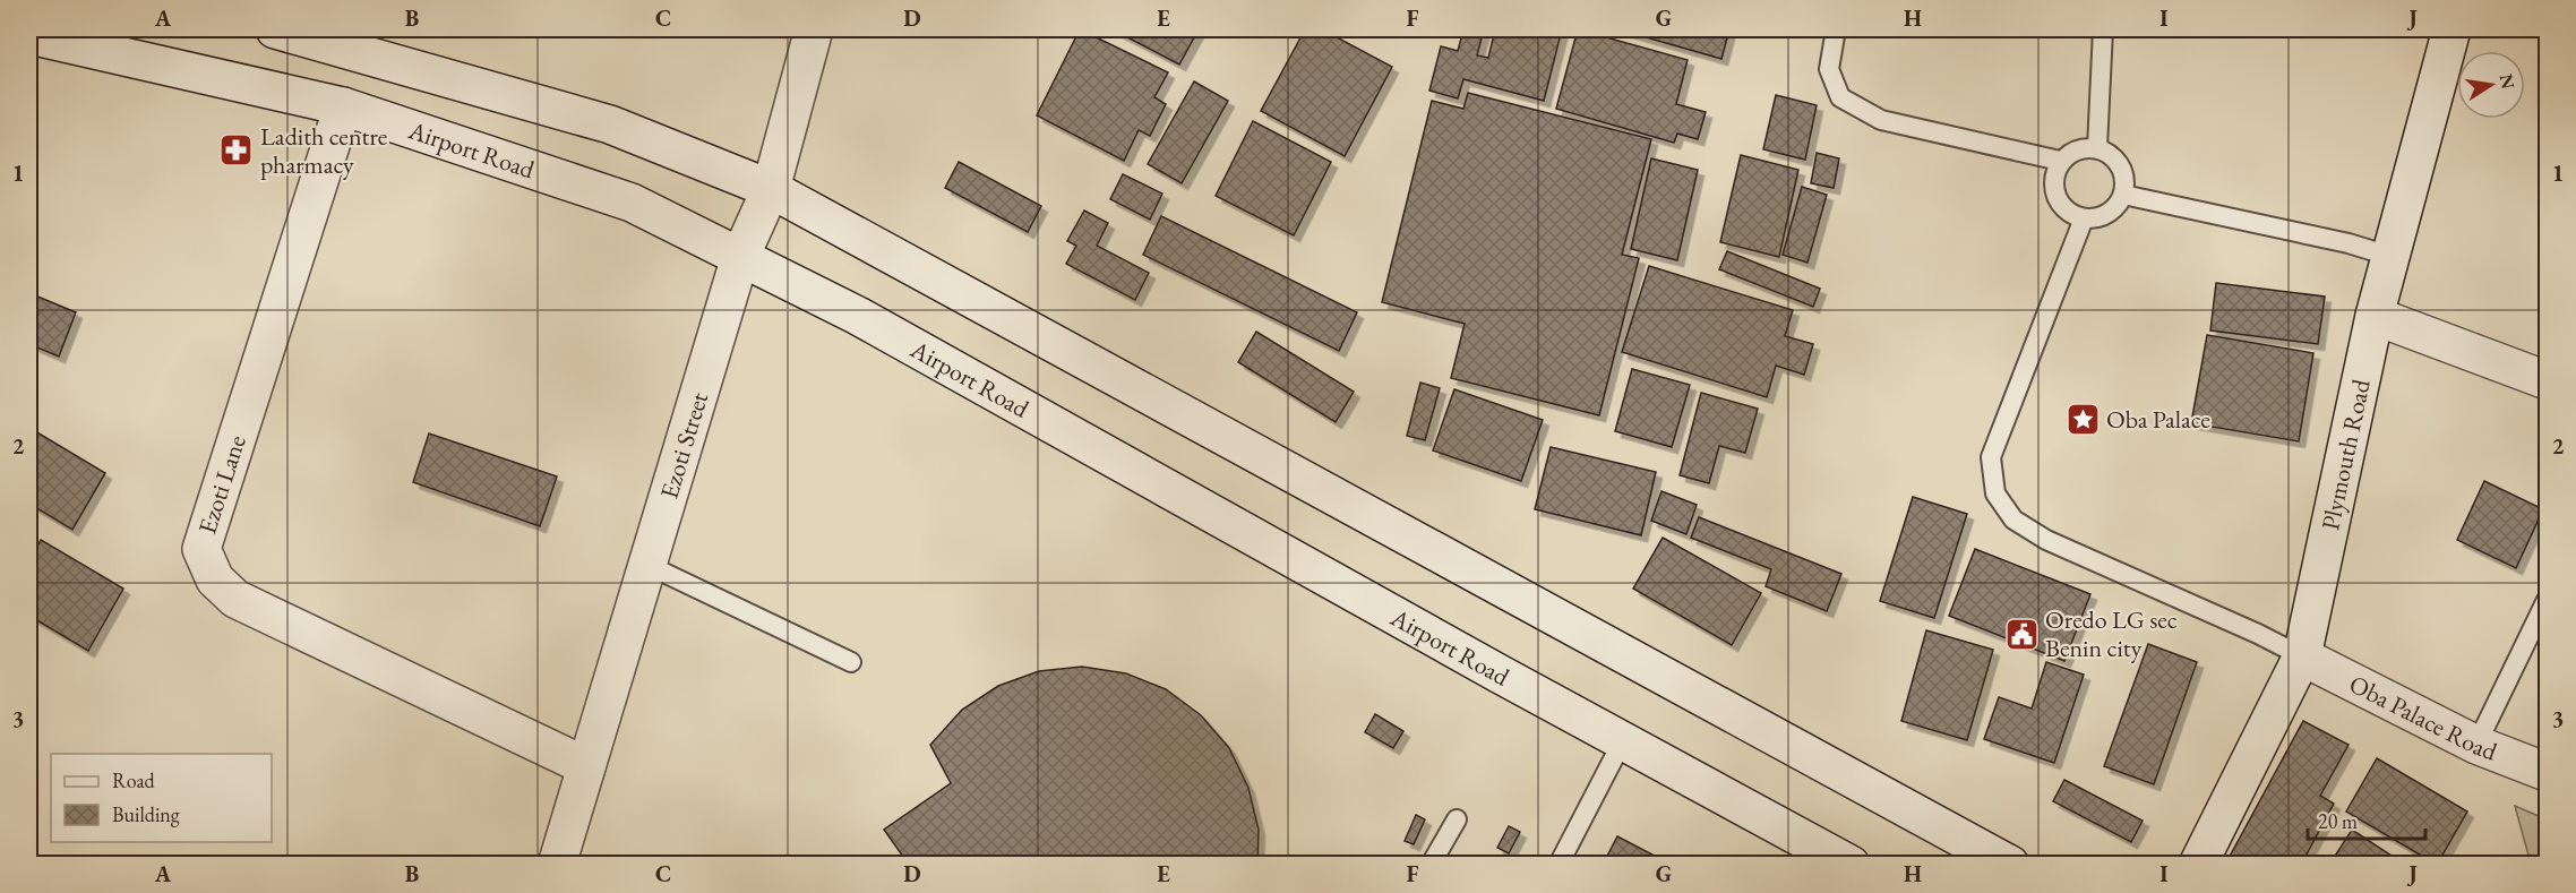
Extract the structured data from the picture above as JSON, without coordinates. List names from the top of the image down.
{
  "streets": {
    "main road": [
      "Airport Road",
      "Ezoti Street",
      "Plymouth Road",
      "Ezoti Lane",
      "Oba Palace Road"
    ]
  },
  "crossings": [
    ["Airport Road", "Ezoti Street"],
    ["Airport Road", "Ezoti Lane"],
    ["Ezoti Street", "Ezoti Lane"],
    ["Plymouth Road", "Oba Palace Road"]
  ],
  "places": {
    "pharmacy": ["Ladith centre pharmacy"],
    "place": ["Oba Palace"],
    "public building": ["Oredo LG sec Benin city"]
  },
  "legend": ["Road", "Building"],
  "scale_bar": "20 m",
  "north": "right",
  "grid": {
    "columns": [
      "A",
      "B",
      "C",
      "D",
      "E",
      "F",
      "G",
      "H",
      "I",
      "J"
    ],
    "rows": ["1", "2", "3"]
  }
}
